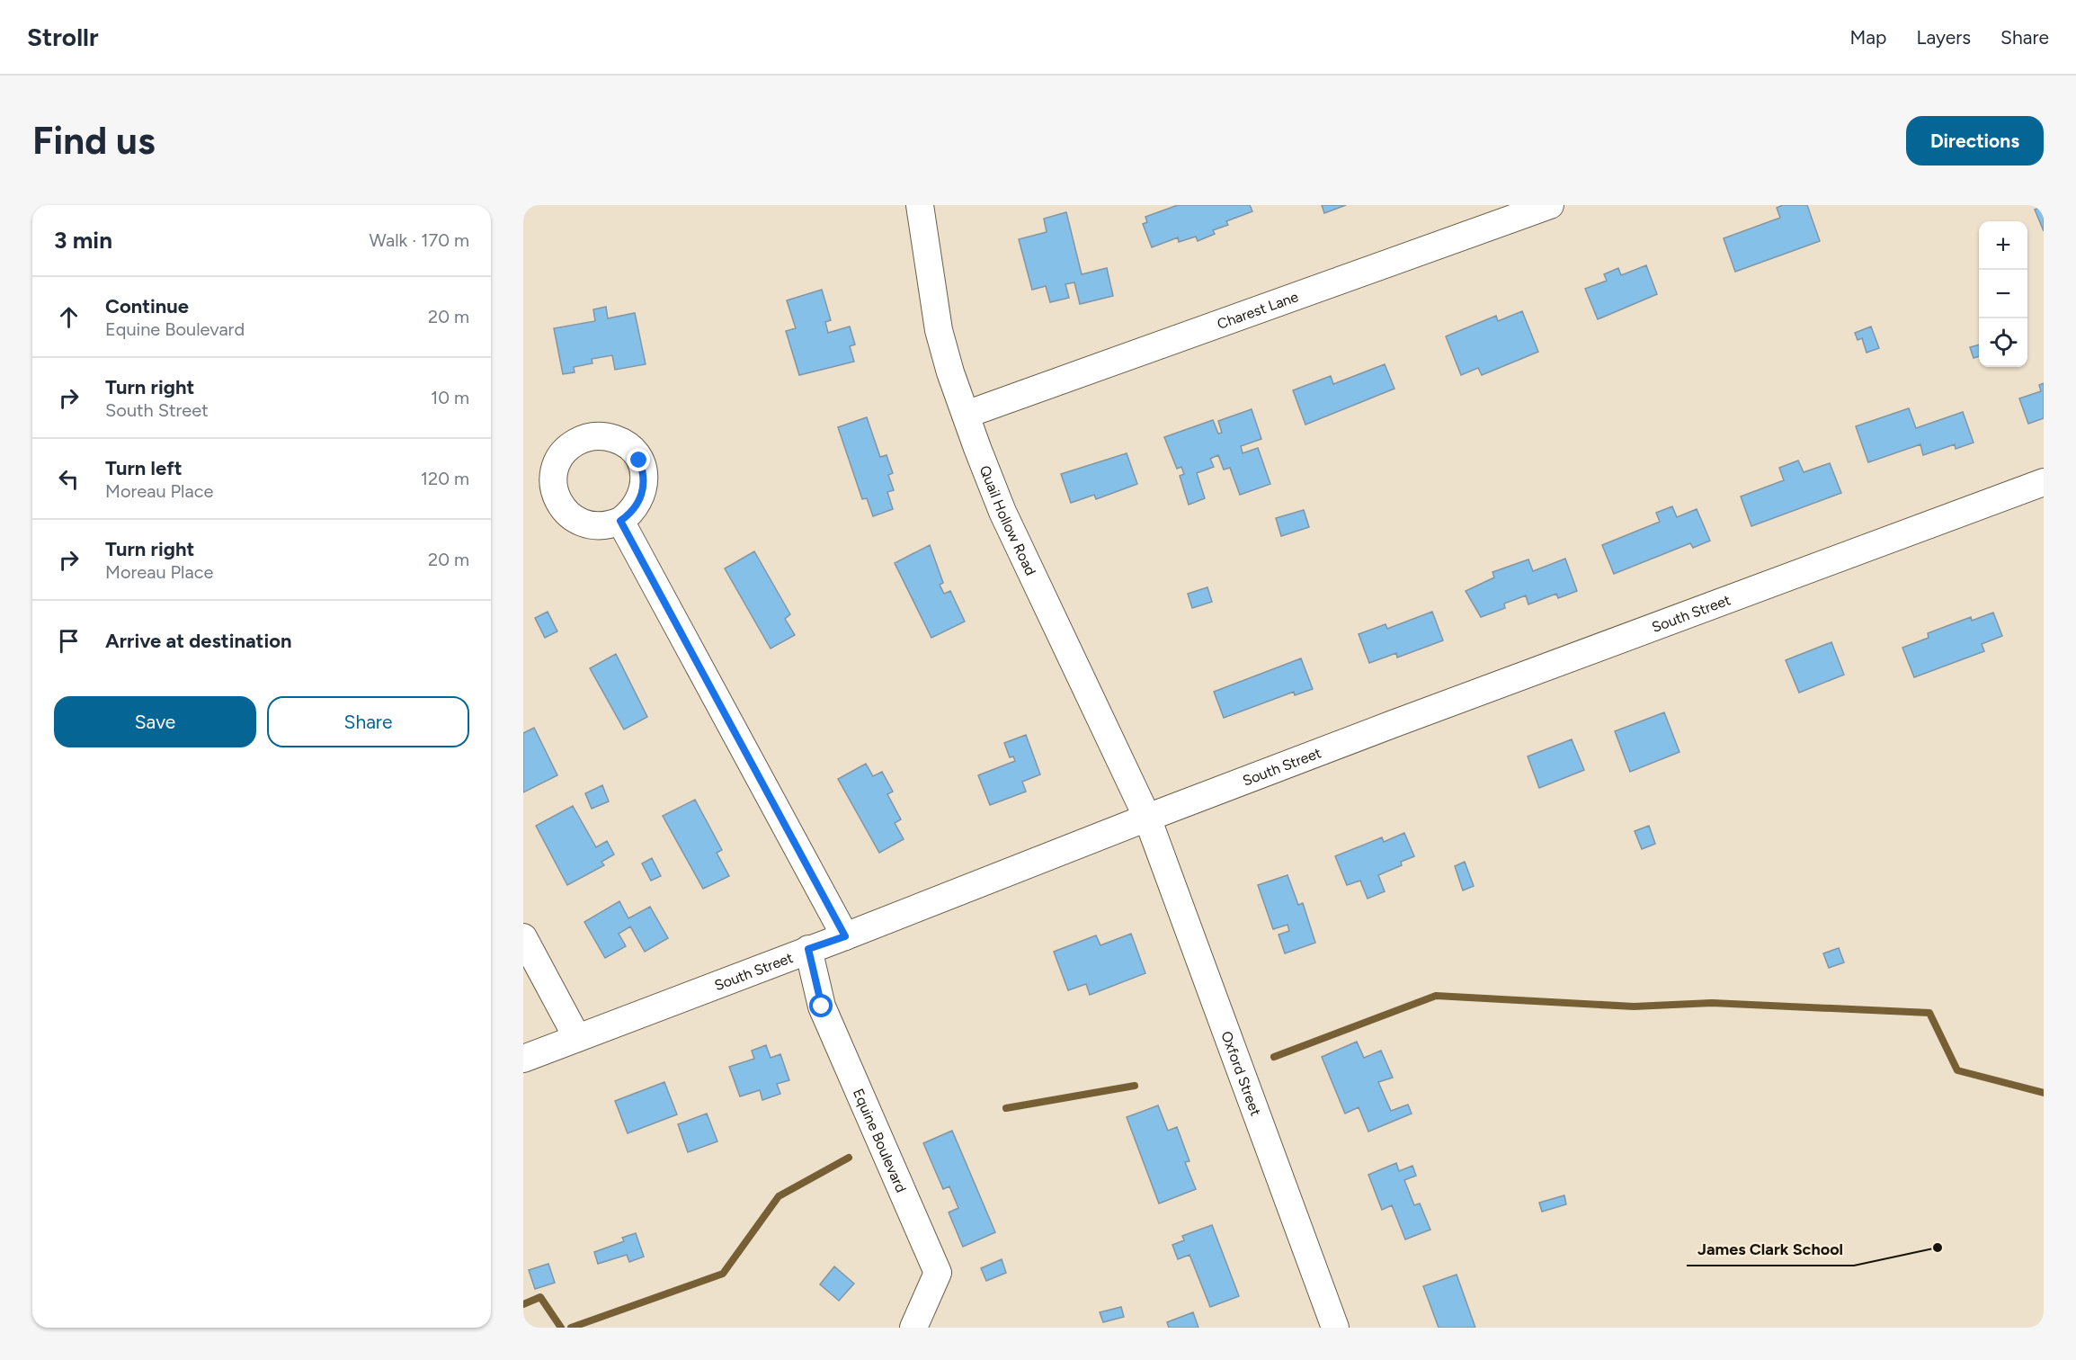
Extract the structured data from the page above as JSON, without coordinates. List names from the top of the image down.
{
  "streets": {
    "street": [
      "Charest Lane",
      "Quail Hollow Road",
      "South Street",
      "Oxford Street",
      "Equine Boulevard"
    ]
  },
  "crossings": [
    ["Charest Lane", "Quail Hollow Road"],
    ["Quail Hollow Road", "South Street"],
    ["Quail Hollow Road", "Oxford Street"],
    ["South Street", "Oxford Street"],
    ["South Street", "Equine Boulevard"]
  ],
  "places": ["James Clark School"],
  "page": {
    "header": "Strollr",
    "nav": ["Map", "Layers", "Share"],
    "buttons": [
      "Directions",
      ["Save", "Share"]
    ],
    "title": "Find us",
    "heading": ["3 min", "Walk · 170 m"],
    "map_buttons": ["+", "−"],
    "list": [
      ["Continue", "Equine Boulevard", "20 m"],
      ["Turn right", "South Street", "10 m"],
      ["Turn left", "Moreau Place", "120 m"],
      ["Turn right", "Moreau Place", "20 m"],
      "Arrive at destination"
    ]
  }
}
